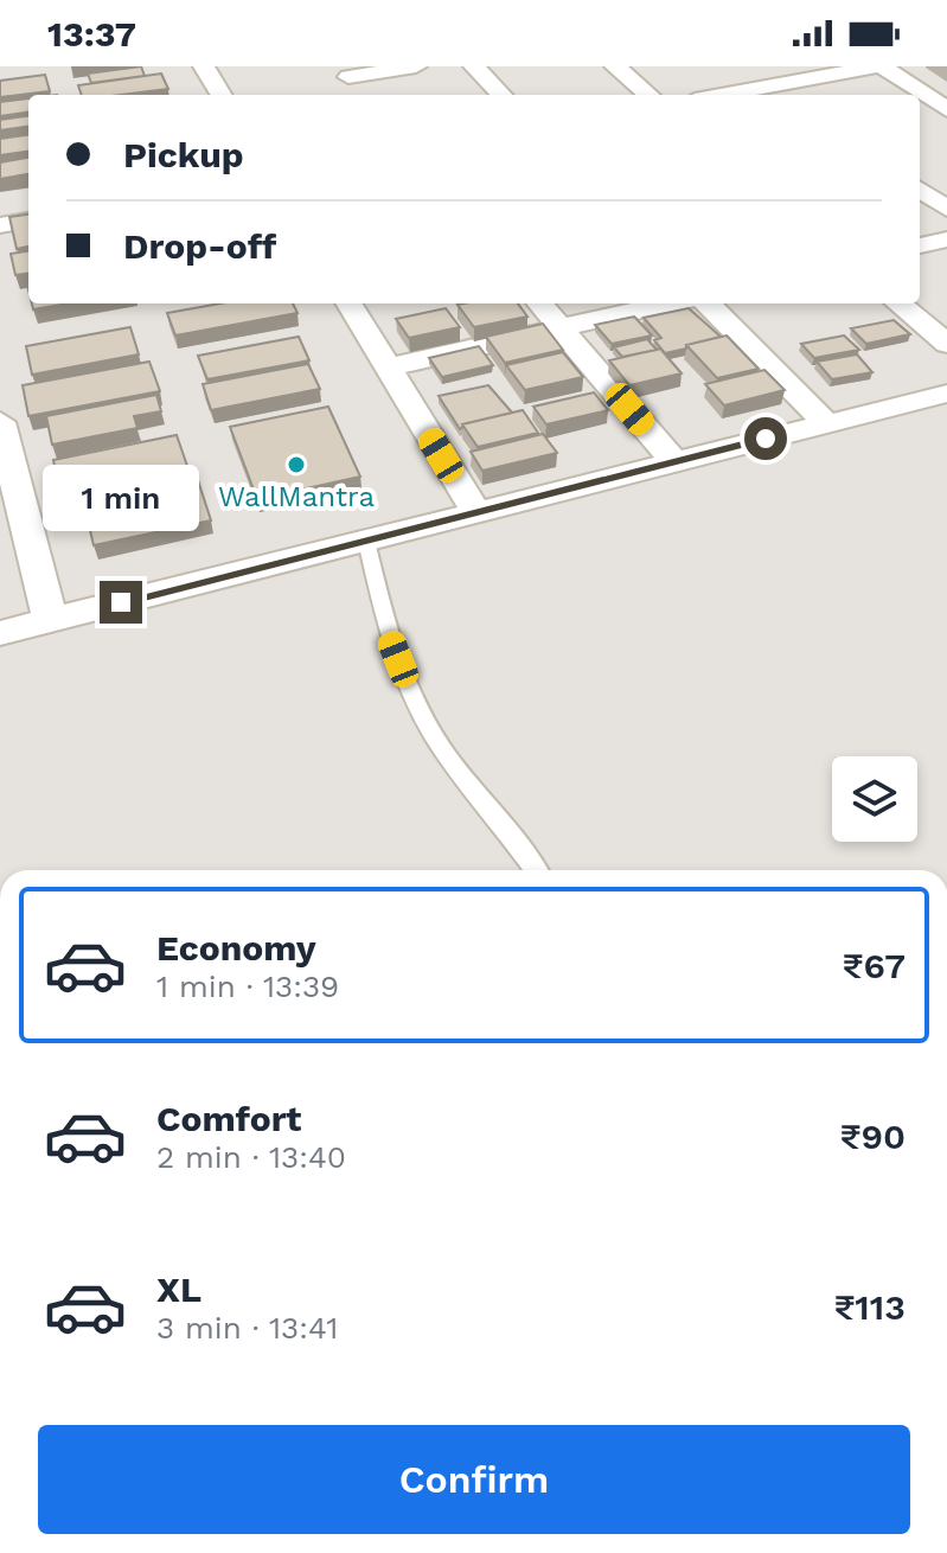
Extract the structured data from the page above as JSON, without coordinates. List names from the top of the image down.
{
  "places": ["WallMantra"],
  "page": {
    "status": "13:37",
    "banner": ["Pickup", "Drop-off"],
    "bubble": "1 min",
    "list": [
      {
        "name": "Economy",
        "note": "1 min · 13:39",
        "value": "₹67"
      },
      {
        "name": "Comfort",
        "note": "2 min · 13:40",
        "value": "₹90"
      },
      {
        "name": "XL",
        "note": "3 min · 13:41",
        "value": "₹113"
      }
    ],
    "buttons": "Confirm"
  }
}
